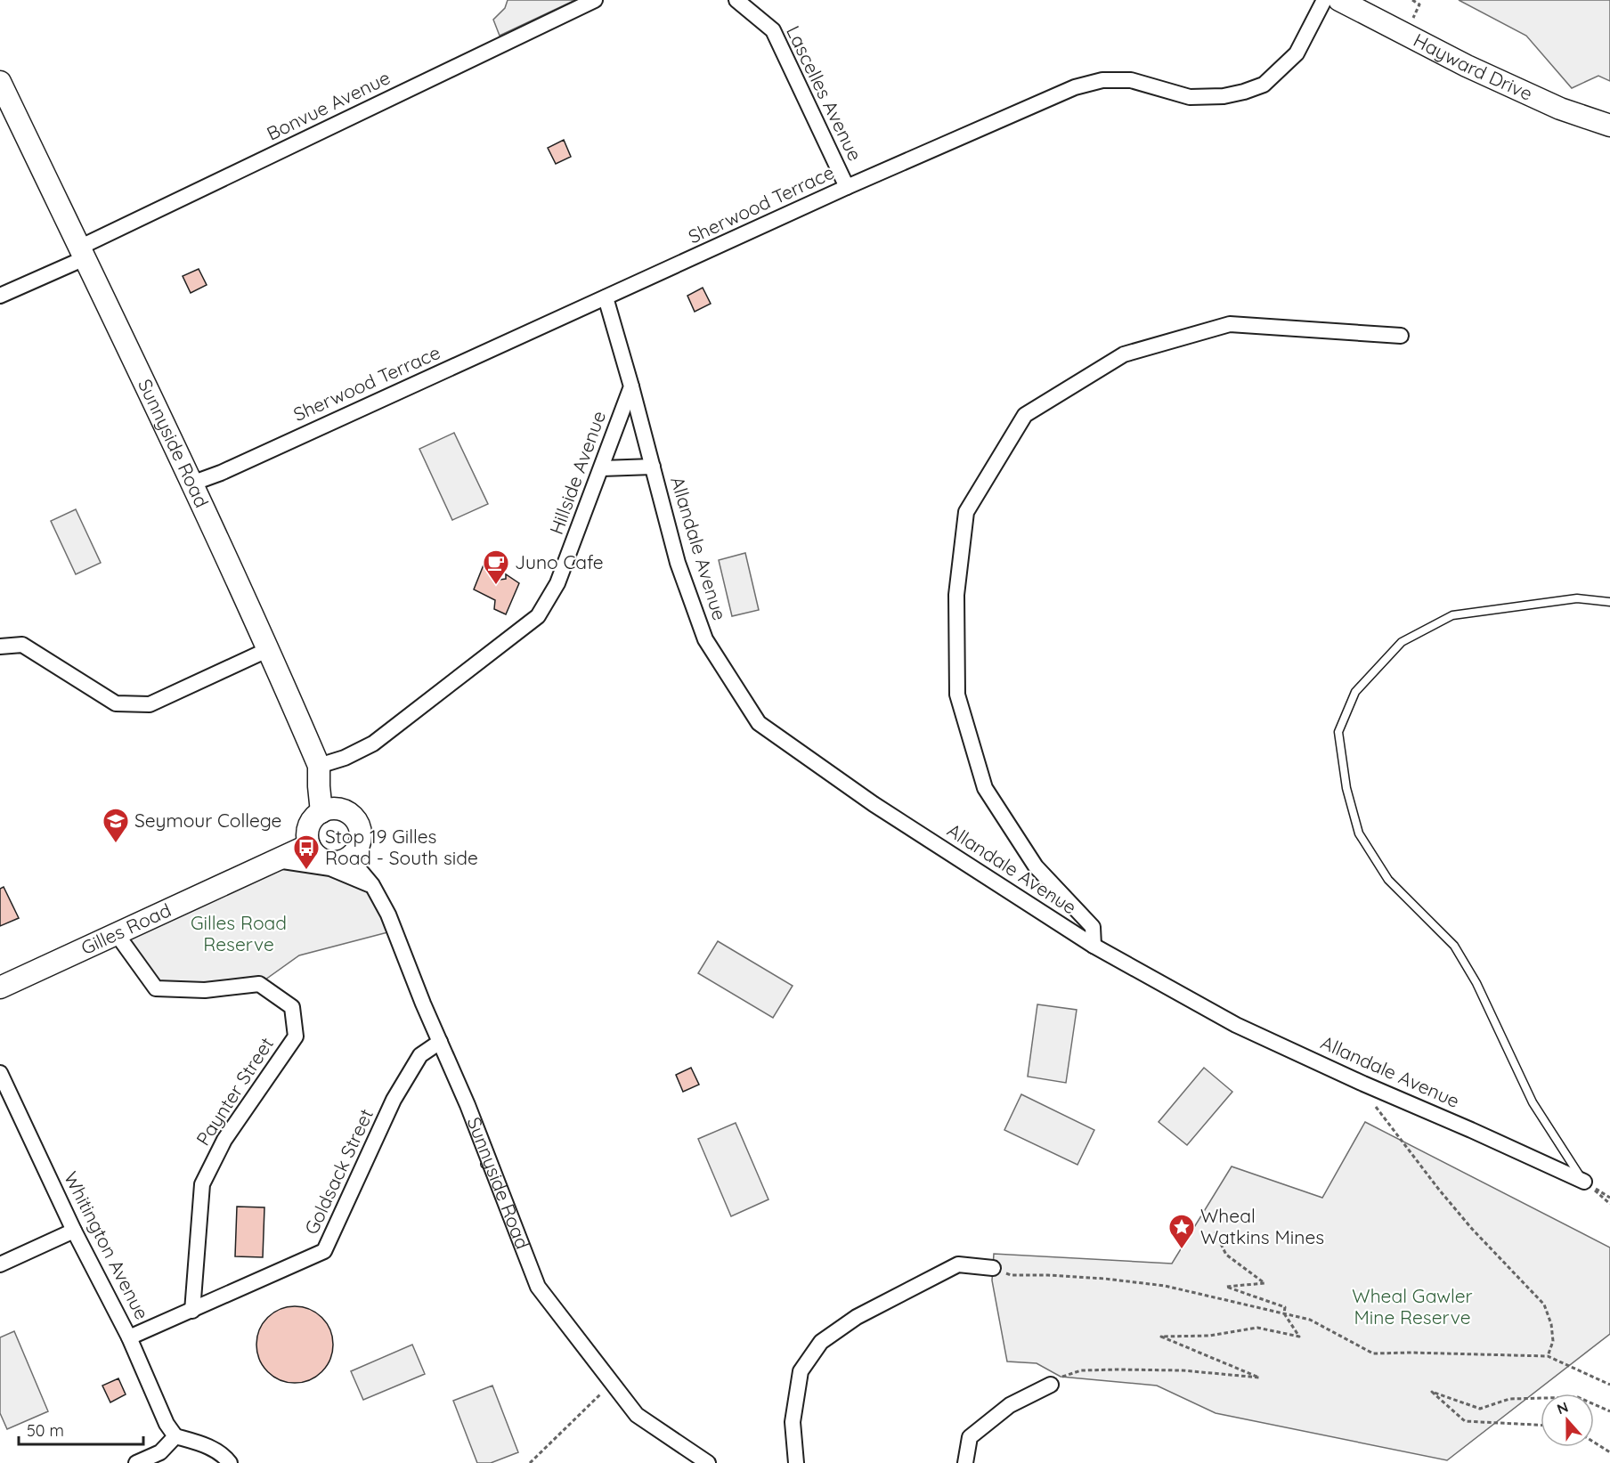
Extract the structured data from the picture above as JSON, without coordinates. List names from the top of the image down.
{
  "streets": {
    "street": [
      "Hayward Drive",
      "Lascelles Avenue",
      "Bonvue Avenue",
      "Sherwood Terrace",
      "Sunnyside Road",
      "Hillside Avenue",
      "Allandale Avenue",
      "Gilles Road",
      "Paynter Street",
      "Goldsack Street",
      "Whitington Avenue"
    ]
  },
  "crossings": [
    ["Lascelles Avenue", "Sherwood Terrace"],
    ["Bonvue Avenue", "Sunnyside Road"],
    ["Sherwood Terrace", "Sunnyside Road"],
    ["Sunnyside Road", "Hillside Avenue"],
    ["Sunnyside Road", "Gilles Road"],
    ["Sunnyside Road", "Goldsack Street"],
    ["Hillside Avenue", "Allandale Avenue"],
    ["Gilles Road", "Paynter Street"],
    ["Paynter Street", "Goldsack Street"],
    ["Goldsack Street", "Whitington Avenue"]
  ],
  "parks": ["Gilles Road Reserve", "Wheal Gawler Mine Reserve"],
  "places": {
    "cafe": ["Juno Cafe"],
    "school or university": ["Seymour College"],
    "bus stop": ["Stop 19 Gilles Road - South side"],
    "place": ["Wheal Watkins Mines"]
  },
  "scale_bar": "50 m",
  "north": "top"
}
